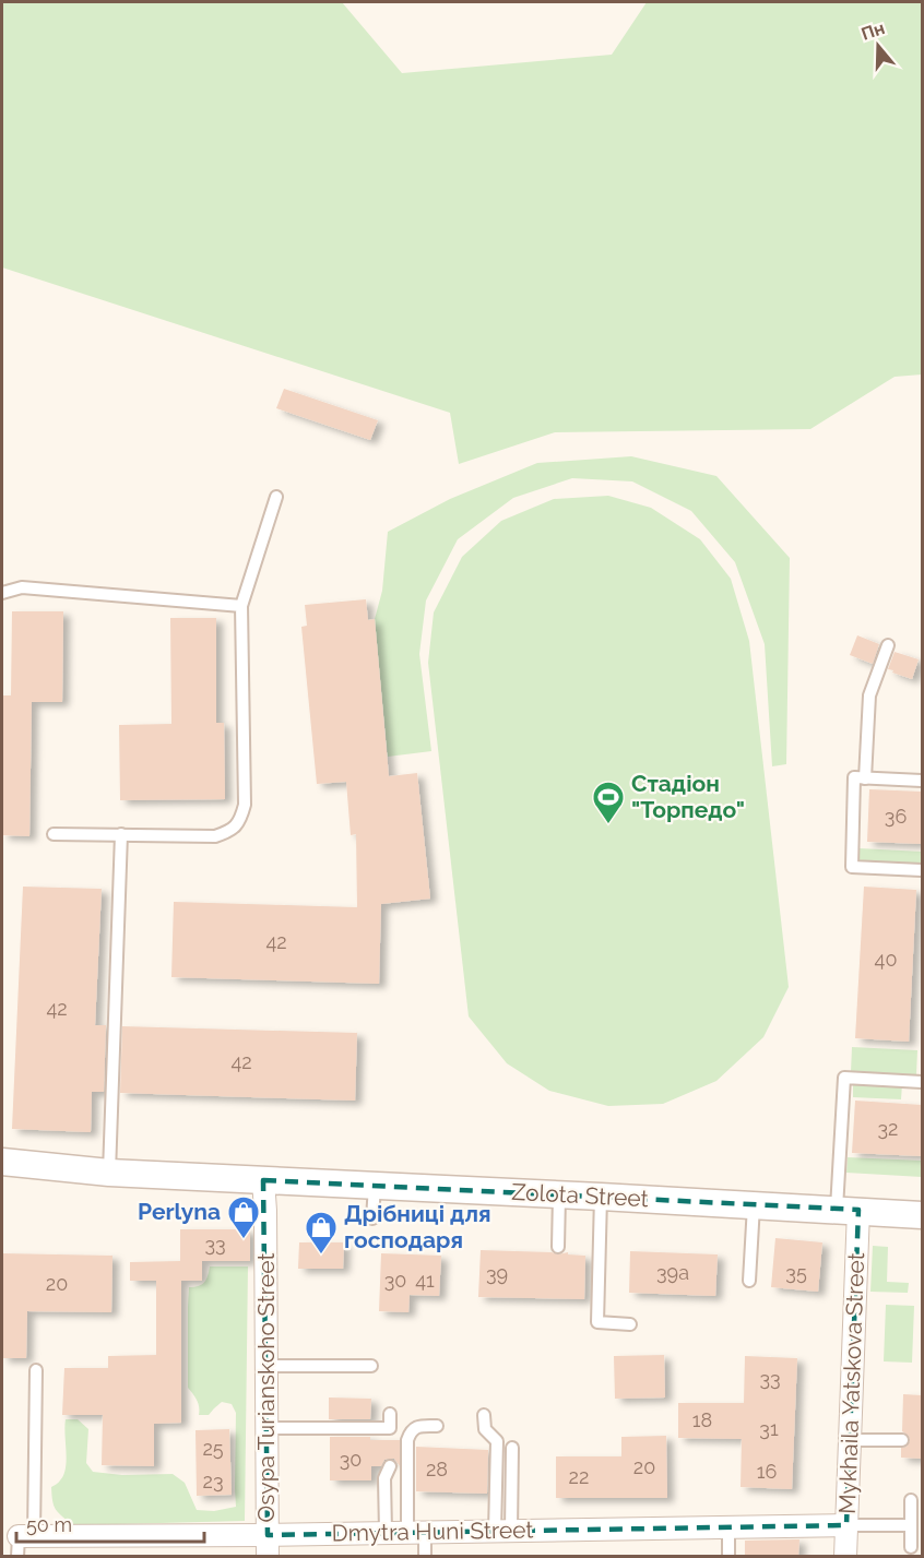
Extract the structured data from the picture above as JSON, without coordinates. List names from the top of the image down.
{
  "streets": {
    "street": [
      "Zolota Street",
      "Mykhaila Yatskova Street",
      "Osypa Turianskoho Street",
      "Dmytra Huni Street"
    ]
  },
  "crossings": [
    ["Zolota Street", "Mykhaila Yatskova Street"],
    ["Zolota Street", "Osypa Turianskoho Street"],
    ["Mykhaila Yatskova Street", "Dmytra Huni Street"],
    ["Osypa Turianskoho Street", "Dmytra Huni Street"]
  ],
  "places": {
    "sports": ["Стадіон \"Торпедо\""],
    "shop": ["Perlyna", "Дрібниці для господаря"]
  },
  "house_numbers": [
    "36",
    "42",
    "40",
    "42",
    "42",
    "32",
    "33",
    "39а",
    "35",
    "39",
    "30",
    "41",
    "20",
    "33",
    "18",
    "31",
    "25",
    "30",
    "20",
    "28",
    "16",
    "22",
    "23"
  ],
  "scale_bar": "50 m",
  "north": "top"
}
